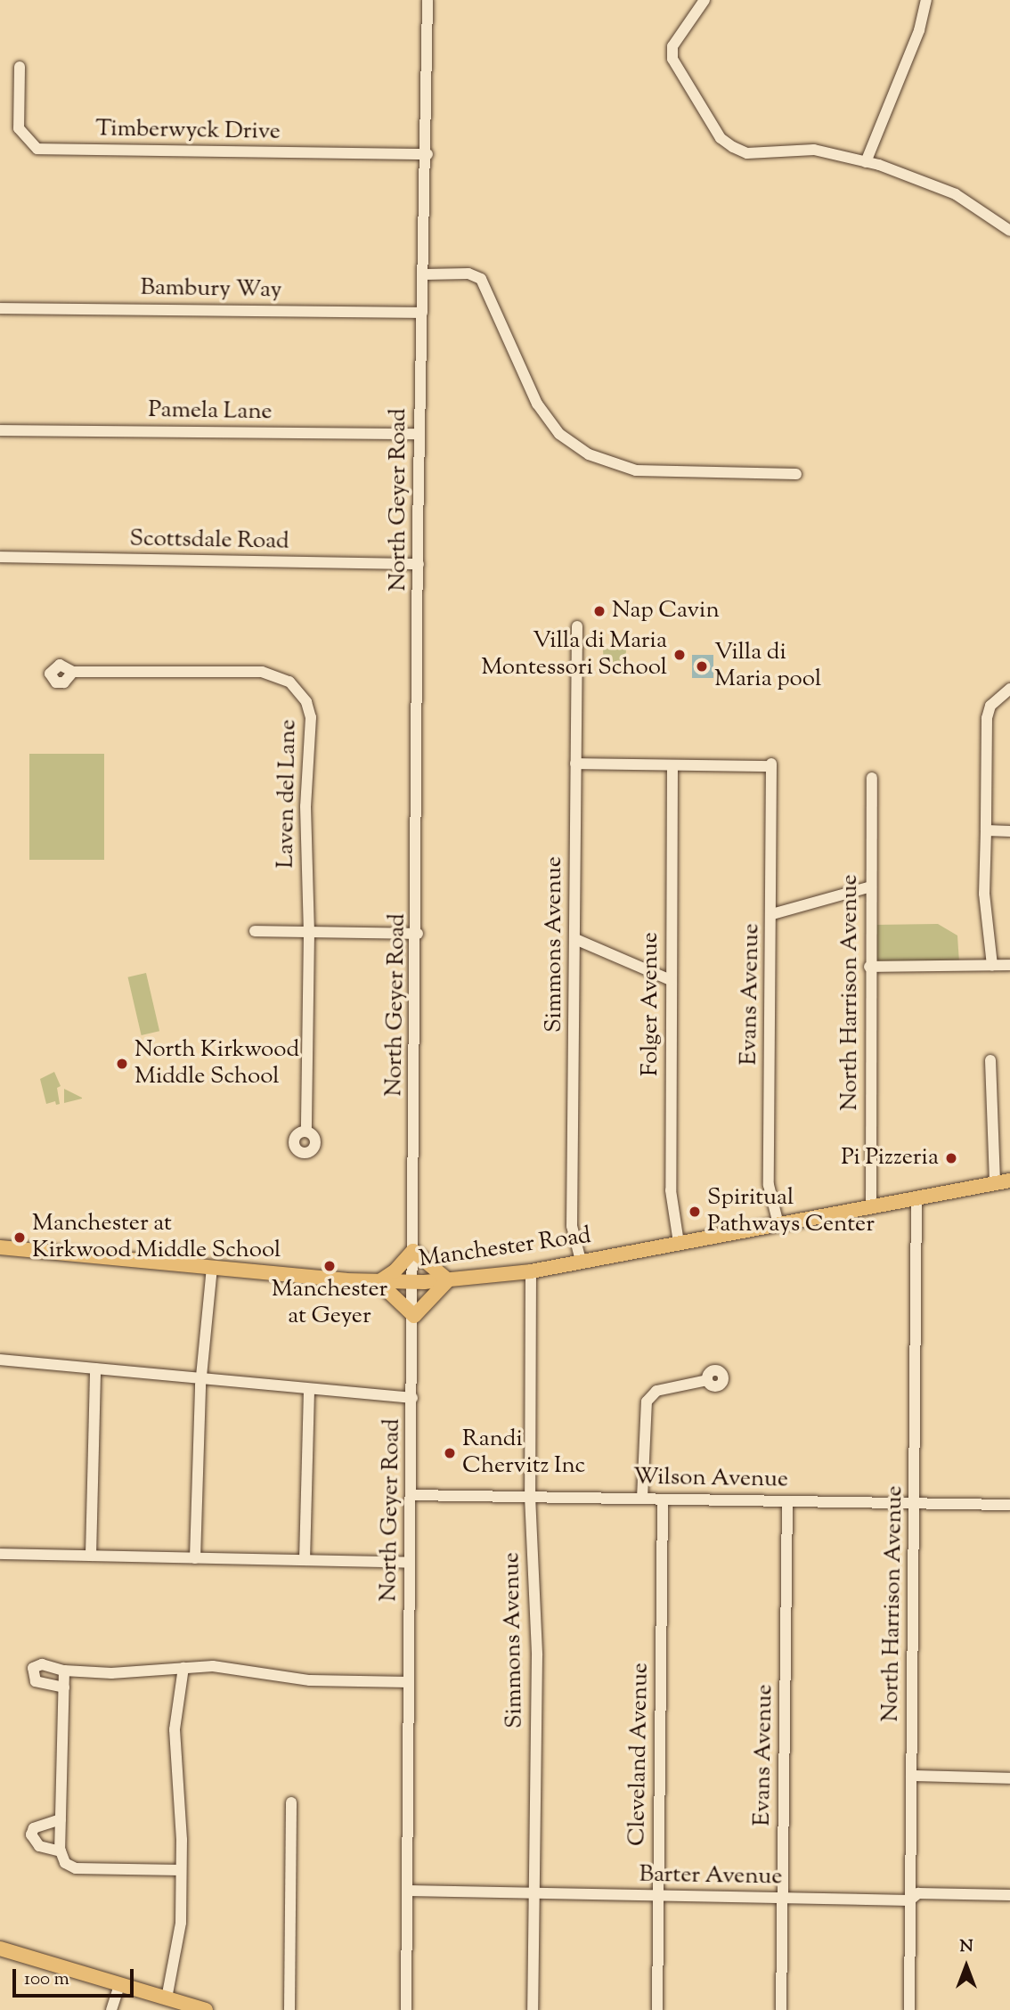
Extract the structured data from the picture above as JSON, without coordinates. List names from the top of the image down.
{
  "streets": {
    "main road": ["Manchester Road"],
    "street": [
      "Timberwyck Drive",
      "Bambury Way",
      "Pamela Lane",
      "North Geyer Road",
      "Scottsdale Road",
      "Laven del Lane",
      "Simmons Avenue",
      "North Harrison Avenue",
      "Evans Avenue",
      "Folger Avenue",
      "Wilson Avenue",
      "Cleveland Avenue",
      "Barter Avenue"
    ]
  },
  "crossings": [
    ["Timberwyck Drive", "North Geyer Road"],
    ["Bambury Way", "North Geyer Road"],
    ["Pamela Lane", "North Geyer Road"],
    ["North Geyer Road", "Scottsdale Road"],
    ["North Geyer Road", "Manchester Road"],
    ["North Geyer Road", "Wilson Avenue"],
    ["North Geyer Road", "Barter Avenue"],
    ["Simmons Avenue", "Manchester Road"],
    ["Simmons Avenue", "Wilson Avenue"],
    ["Simmons Avenue", "Barter Avenue"],
    ["North Harrison Avenue", "Manchester Road"],
    ["North Harrison Avenue", "Wilson Avenue"],
    ["North Harrison Avenue", "Barter Avenue"],
    ["Evans Avenue", "Folger Avenue"],
    ["Evans Avenue", "Manchester Road"],
    ["Evans Avenue", "Wilson Avenue"],
    ["Evans Avenue", "Barter Avenue"],
    ["Folger Avenue", "Manchester Road"],
    ["Wilson Avenue", "Cleveland Avenue"],
    ["Cleveland Avenue", "Barter Avenue"]
  ],
  "places": [
    "Nap Cavin",
    "Villa di Maria Montessori School",
    "Villa di Maria pool",
    "North Kirkwood Middle School",
    "Pi Pizzeria",
    "Spiritual Pathways Center",
    "Manchester at Kirkwood Middle School",
    "Manchester at Geyer",
    "Randi Chervitz Inc"
  ],
  "scale_bar": "100 m",
  "north": "top"
}
